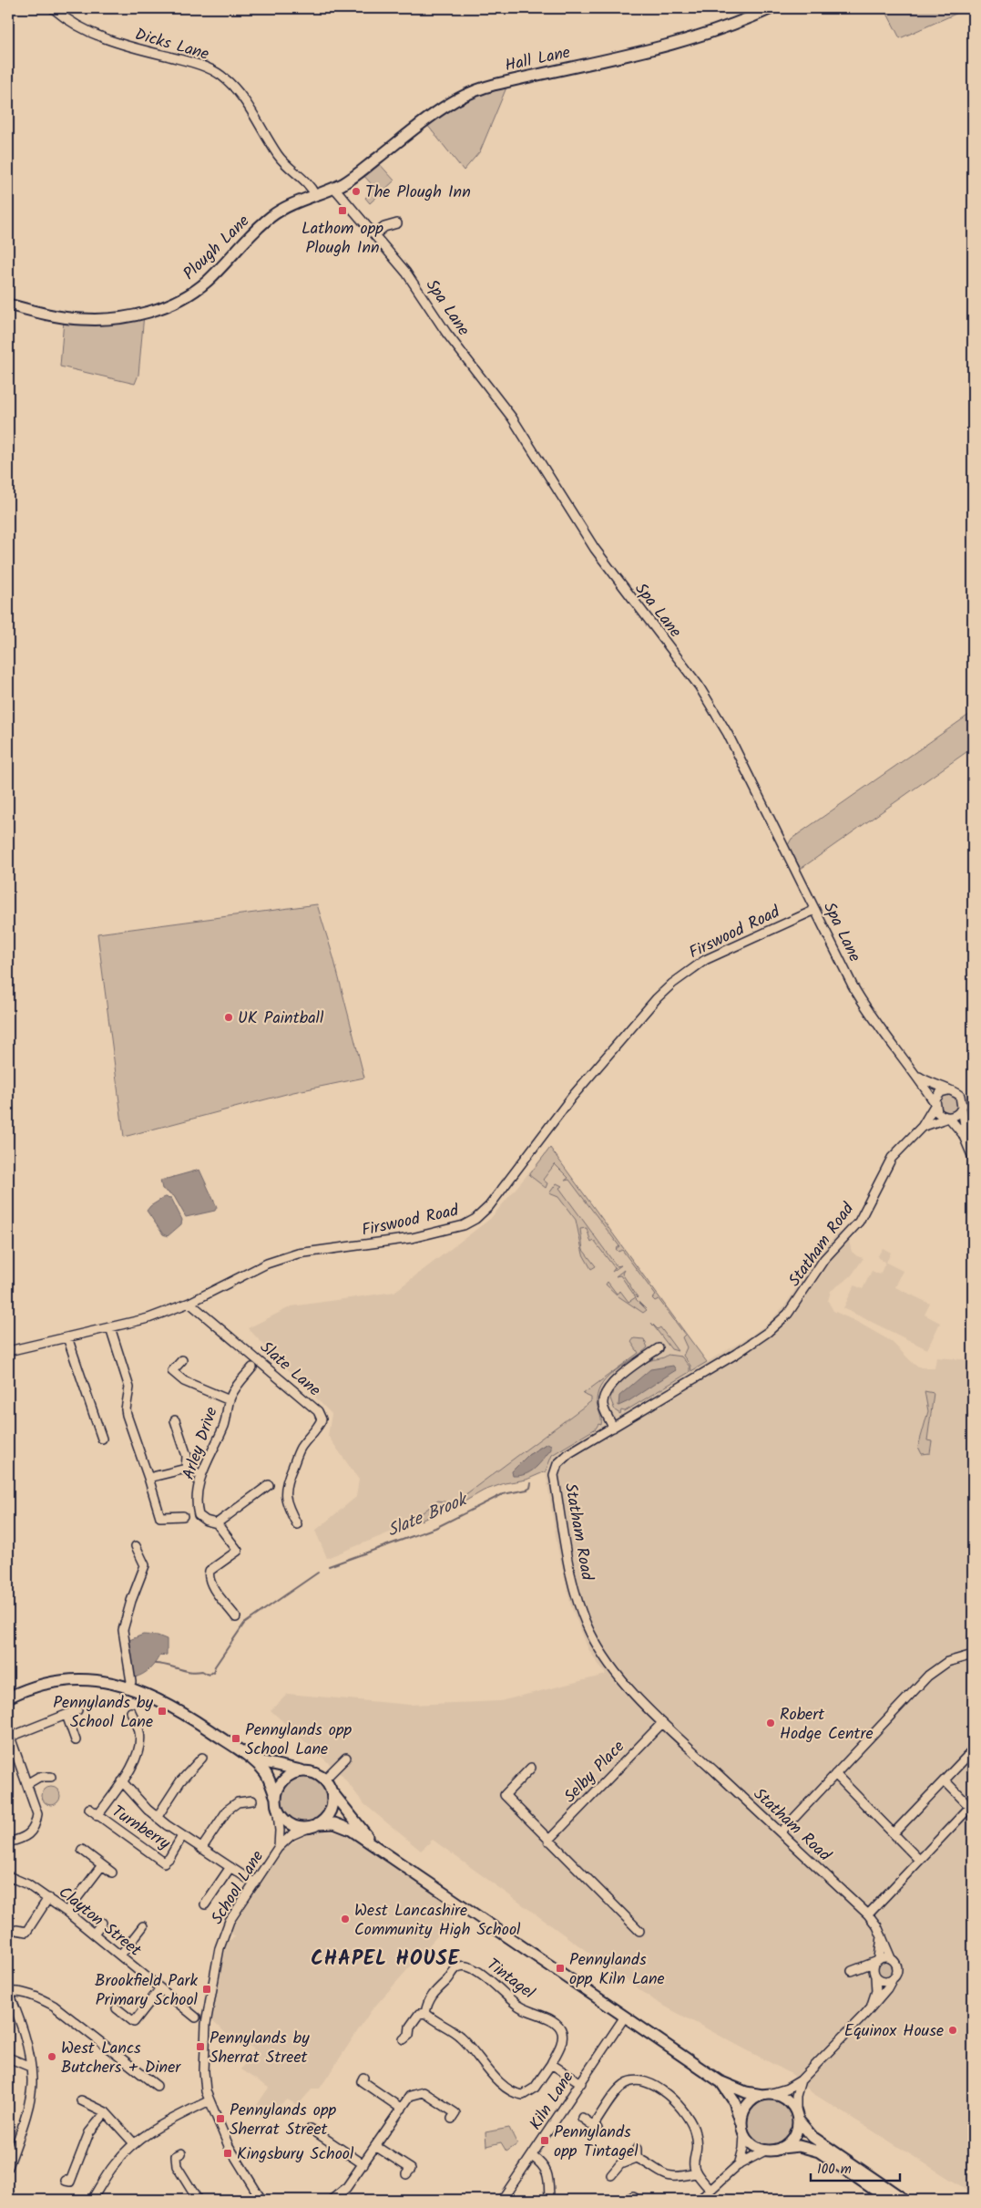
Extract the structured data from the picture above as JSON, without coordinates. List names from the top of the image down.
{
  "streets": {
    "main road": ["Hall Lane", "Plough Lane"],
    "street": [
      "Dicks Lane",
      "Spa Lane",
      "Firswood Road",
      "Statham Road",
      "Slate Lane",
      "Arley Drive",
      "Selby Place",
      "Turnberry",
      "School Lane",
      "Clayton Street",
      "Tintagel",
      "Kiln Lane"
    ]
  },
  "crossings": [
    ["Dicks Lane", "Plough Lane"],
    ["Hall Lane", "Plough Lane"],
    ["Hall Lane", "Spa Lane"],
    ["Plough Lane", "Spa Lane"],
    ["Spa Lane", "Firswood Road"],
    ["Spa Lane", "Statham Road"],
    ["Firswood Road", "Slate Lane"],
    ["Statham Road", "Selby Place"],
    ["Turnberry", "School Lane"]
  ],
  "districts": ["CHAPEL HOUSE"],
  "water": ["Slate Brook"],
  "places": {
    "other": [
      "The Plough Inn",
      "UK Paintball",
      "Robert Hodge Centre",
      "West Lancashire Community High School",
      "Equinox House",
      "West Lancs Butchers + Diner"
    ],
    "transit": [
      "Lathom opp Plough Inn",
      "Pennylands by School Lane",
      "Pennylands opp School Lane",
      "Pennylands opp Kiln Lane",
      "Brookfield Park Primary School",
      "Pennylands by Sherrat Street",
      "Pennylands opp Sherrat Street",
      "Pennylands opp Tintagel",
      "Kingsbury School"
    ]
  },
  "scale_bar": "100 m"
}
